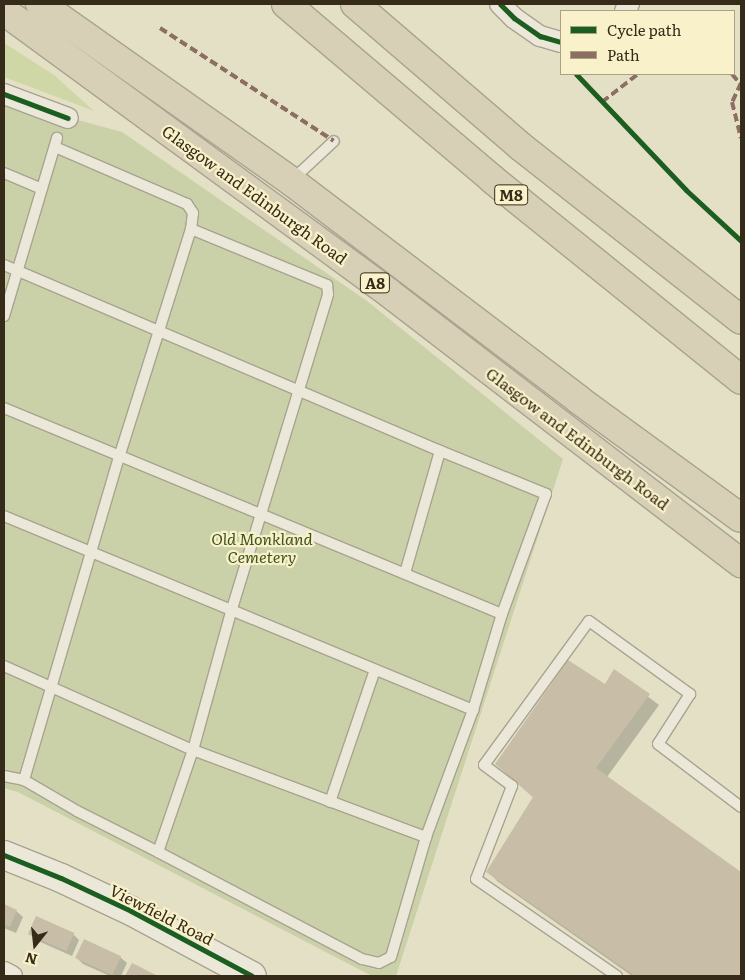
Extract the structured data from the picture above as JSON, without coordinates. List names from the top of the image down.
{
  "streets": {
    "highway": ["Glasgow and Edinburgh Road", "M8", "A8"],
    "street": ["Viewfield Road"]
  },
  "parks": ["Old Monkland Cemetery"],
  "legend": ["Cycle path", "Path"],
  "north": "bottom"
}
